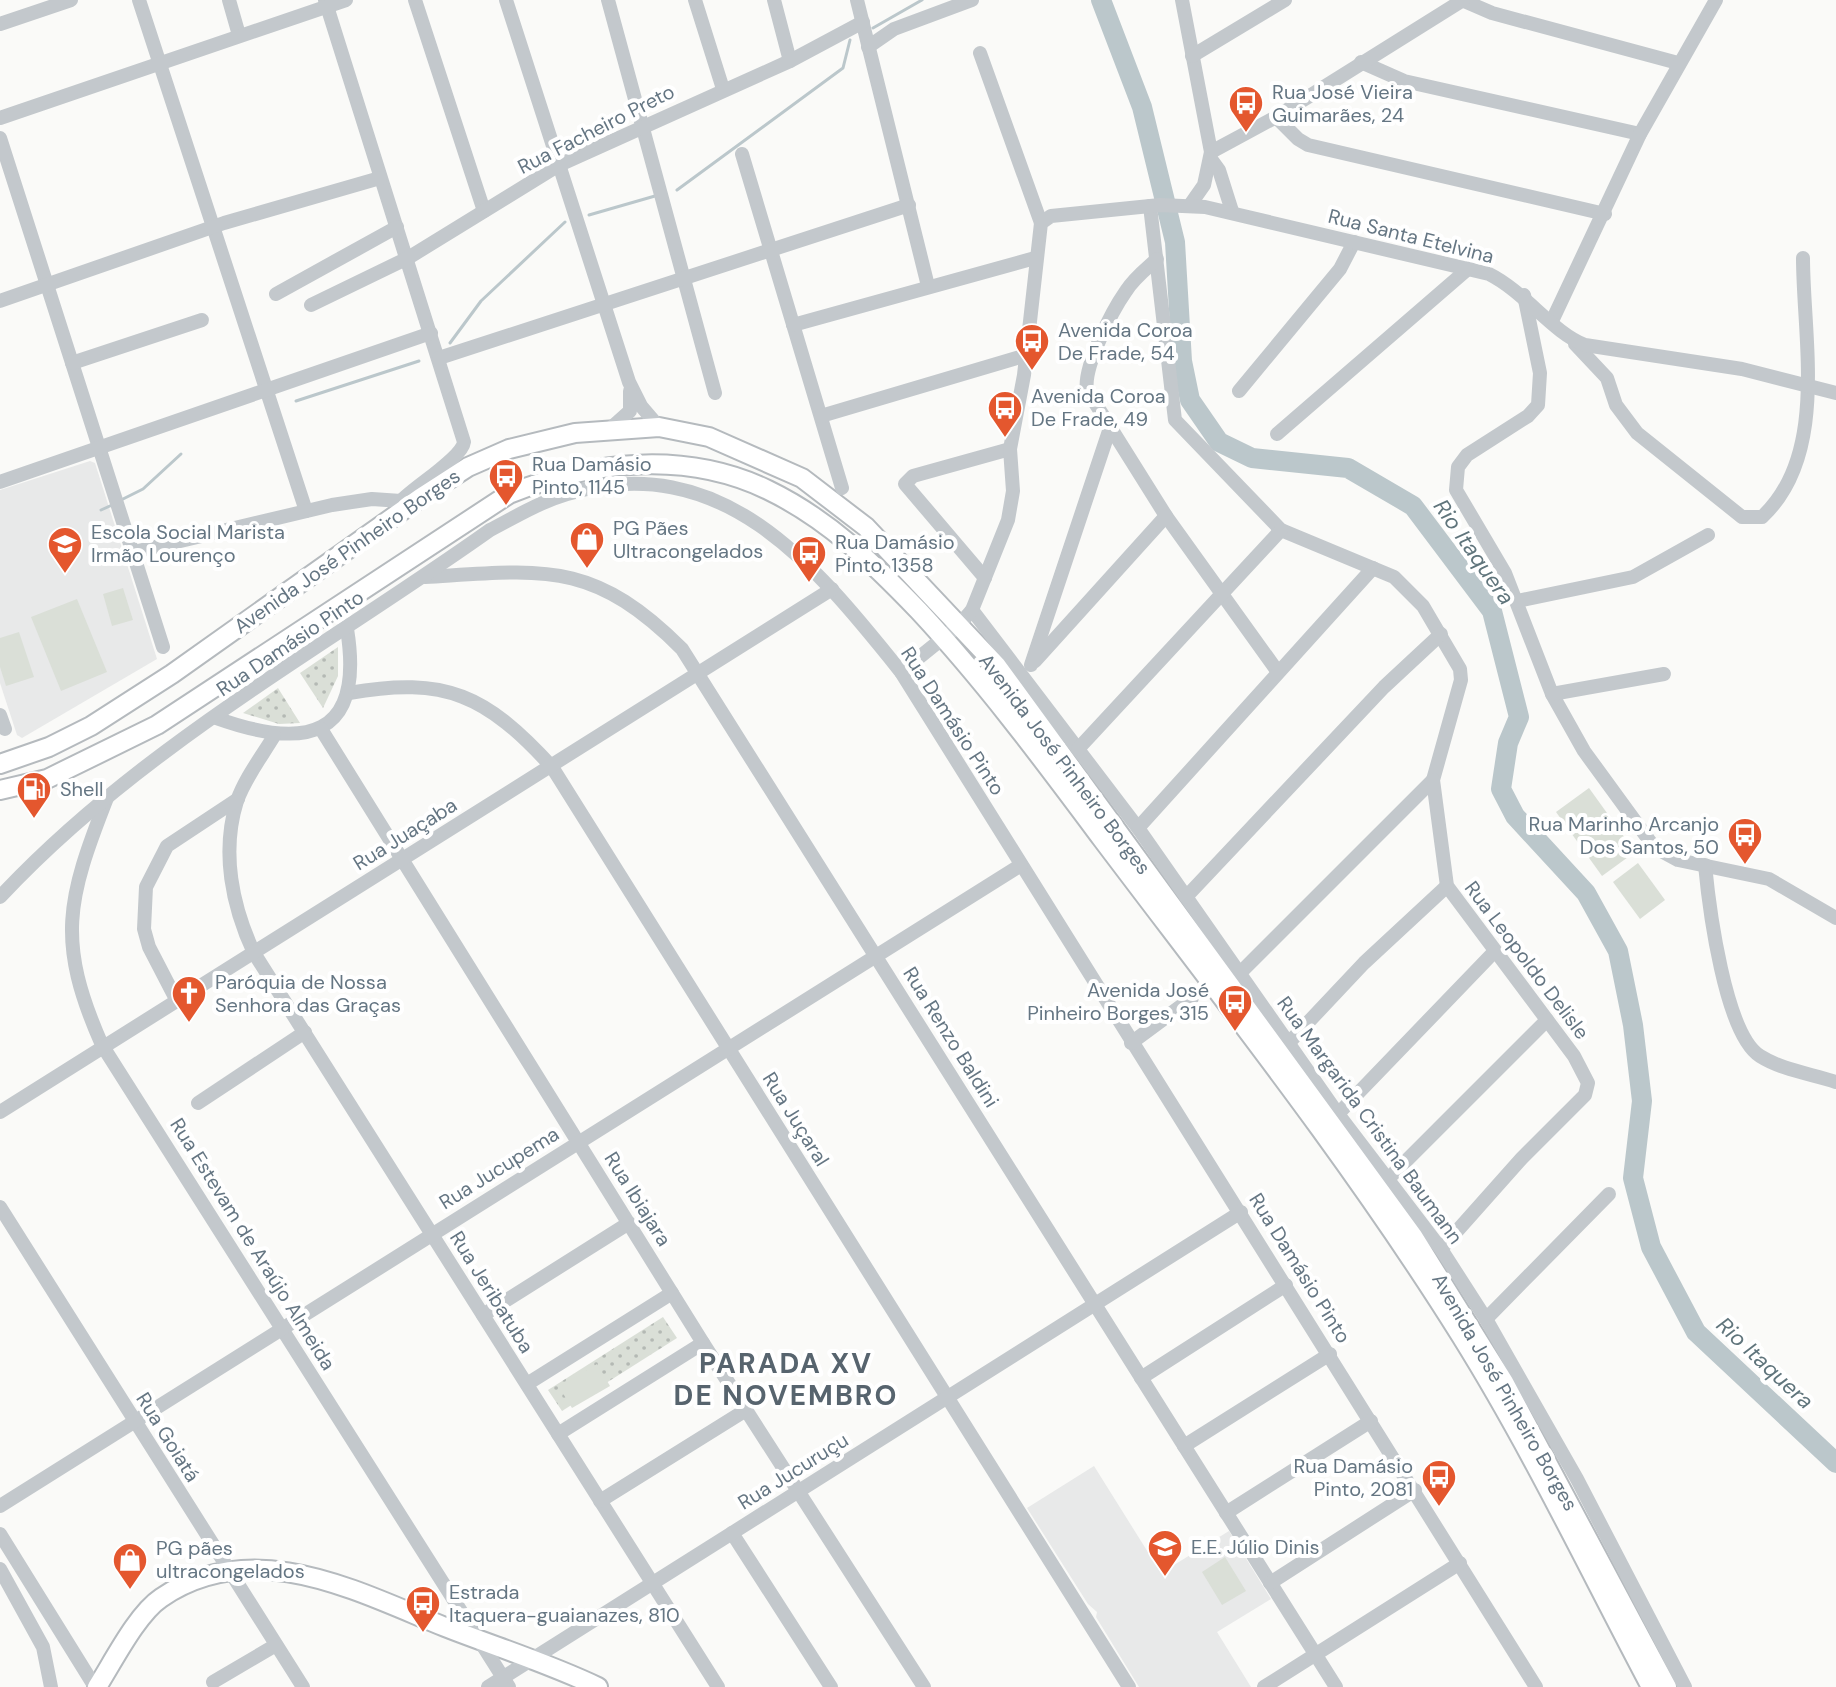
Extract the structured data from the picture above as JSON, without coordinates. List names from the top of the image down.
{
  "streets": {
    "main road": ["Avenida José Pinheiro Borges"],
    "street": [
      "Rua Facheiro Preto",
      "Rua Santa Etelvina",
      "Rua Damásio Pinto",
      "Rua Juaçaba",
      "Rua Leopoldo Delisle",
      "Rua Renzo Baldini",
      "Rua Juçaral",
      "Rua Margarida Cristina Baumann",
      "Rua Jucupema",
      "Rua Ibiajara",
      "Rua Estevam de Araújo Almeida",
      "Rua Jeribatuba",
      "Rua Goiatá",
      "Rua Jucuruçu"
    ]
  },
  "crossings": [
    ["Rua Santa Etelvina", "Rua Leopoldo Delisle"],
    ["Avenida José Pinheiro Borges", "Rua Margarida Cristina Baumann"],
    ["Rua Damásio Pinto", "Rua Juaçaba"],
    ["Rua Damásio Pinto", "Rua Renzo Baldini"],
    ["Rua Damásio Pinto", "Rua Jucupema"],
    ["Rua Damásio Pinto", "Rua Estevam de Araújo Almeida"],
    ["Rua Damásio Pinto", "Rua Jucuruçu"],
    ["Rua Juaçaba", "Rua Renzo Baldini"],
    ["Rua Juaçaba", "Rua Juçaral"],
    ["Rua Juaçaba", "Rua Ibiajara"],
    ["Rua Juaçaba", "Rua Estevam de Araújo Almeida"],
    ["Rua Juaçaba", "Rua Jeribatuba"],
    ["Rua Leopoldo Delisle", "Rua Margarida Cristina Baumann"],
    ["Rua Renzo Baldini", "Rua Jucupema"],
    ["Rua Renzo Baldini", "Rua Jucuruçu"],
    ["Rua Juçaral", "Rua Jucupema"],
    ["Rua Juçaral", "Rua Jucuruçu"],
    ["Rua Jucupema", "Rua Ibiajara"],
    ["Rua Jucupema", "Rua Estevam de Araújo Almeida"],
    ["Rua Jucupema", "Rua Jeribatuba"],
    ["Rua Jucupema", "Rua Goiatá"],
    ["Rua Ibiajara", "Rua Jucuruçu"],
    ["Rua Estevam de Araújo Almeida", "Rua Jucuruçu"],
    ["Rua Jeribatuba", "Rua Jucuruçu"]
  ],
  "districts": ["PARADA XV DE NOVEMBRO"],
  "water": ["Rio Itaquera"],
  "places": {
    "bus stop": [
      "Rua José Vieira Guimarães, 24",
      "Avenida Coroa De Frade, 54",
      "Avenida Coroa De Frade, 49",
      "Rua Damásio Pinto, 1145",
      "Rua Damásio Pinto, 1358",
      "Rua Marinho Arcanjo Dos Santos, 50",
      "Avenida José Pinheiro Borges, 315",
      "Rua Damásio Pinto, 2081",
      "Estrada Itaquera-guaianazes, 810"
    ],
    "shop": ["PG Pães Ultracongelados", "PG pães ultracongelados"],
    "school or university": ["Escola Social Marista Irmão Lourenço", "E.E. Júlio Dinis"],
    "fuel station": ["Shell"],
    "church": ["Paróquia de Nossa Senhora das Graças"]
  }
}
